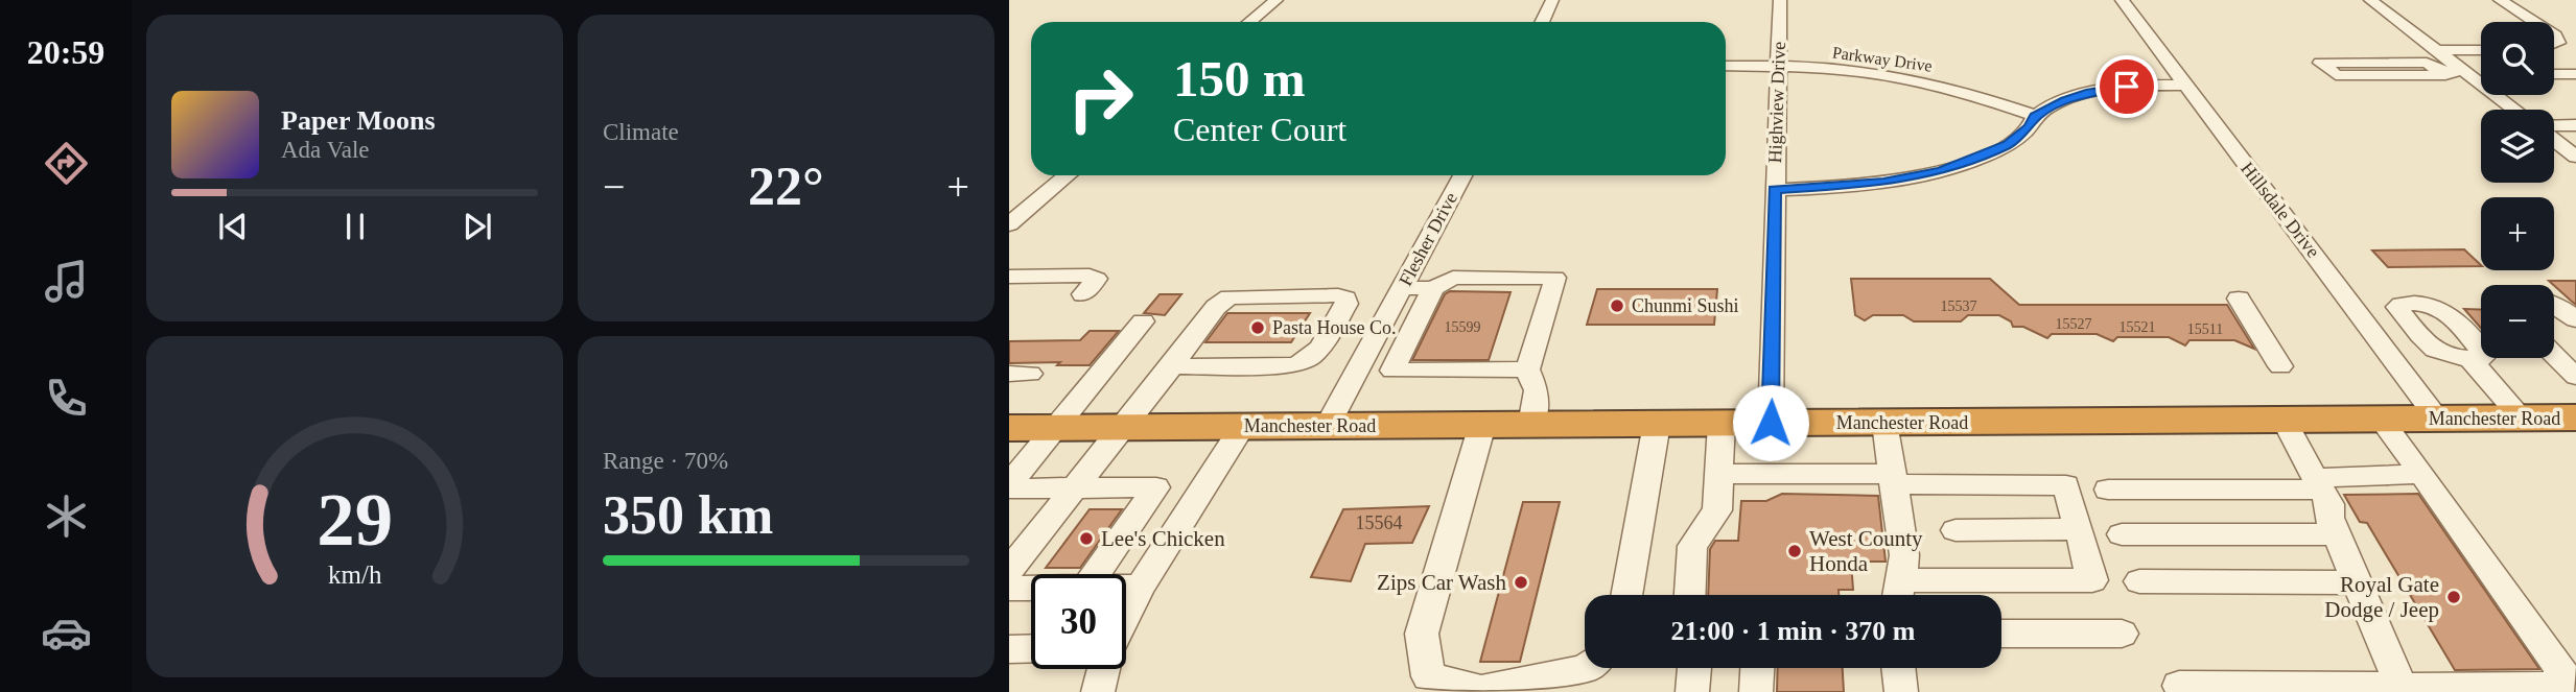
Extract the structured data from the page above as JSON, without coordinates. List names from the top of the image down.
{
  "streets": {
    "highway": ["Manchester Road"],
    "street": [
      "Parkway Drive",
      "Highview Drive",
      "Hillsdale Drive",
      "Flesher Drive"
    ]
  },
  "crossings": [
    ["Parkway Drive", "Highview Drive"],
    ["Highview Drive", "Manchester Road"],
    ["Hillsdale Drive", "Manchester Road"],
    ["Flesher Drive", "Manchester Road"]
  ],
  "places": [
    "Chunmi Sushi",
    "Pasta House Co.",
    "Lee's Chicken",
    "West County Honda",
    "Zips Car Wash",
    "Royal Gate Dodge / Jeep"
  ],
  "house_numbers": [
    "15537",
    "15527",
    "15599",
    "15521",
    "15511",
    "15564"
  ],
  "page": {
    "tabs": "20:59",
    "tile": [
      "Climate",
      ["Range · 70%", "350 km"]
    ],
    "map_buttons": ["+", "−"],
    "turn": ["150 m", "Center Court"],
    "song": ["Paper Moons", "Ada Vale"],
    "heat": ["−", "22°", "+"],
    "limit": "30",
    "trip": "21:00 · 1 min · 370 m",
    "gauge": ["29", "km/h"]
  }
}
